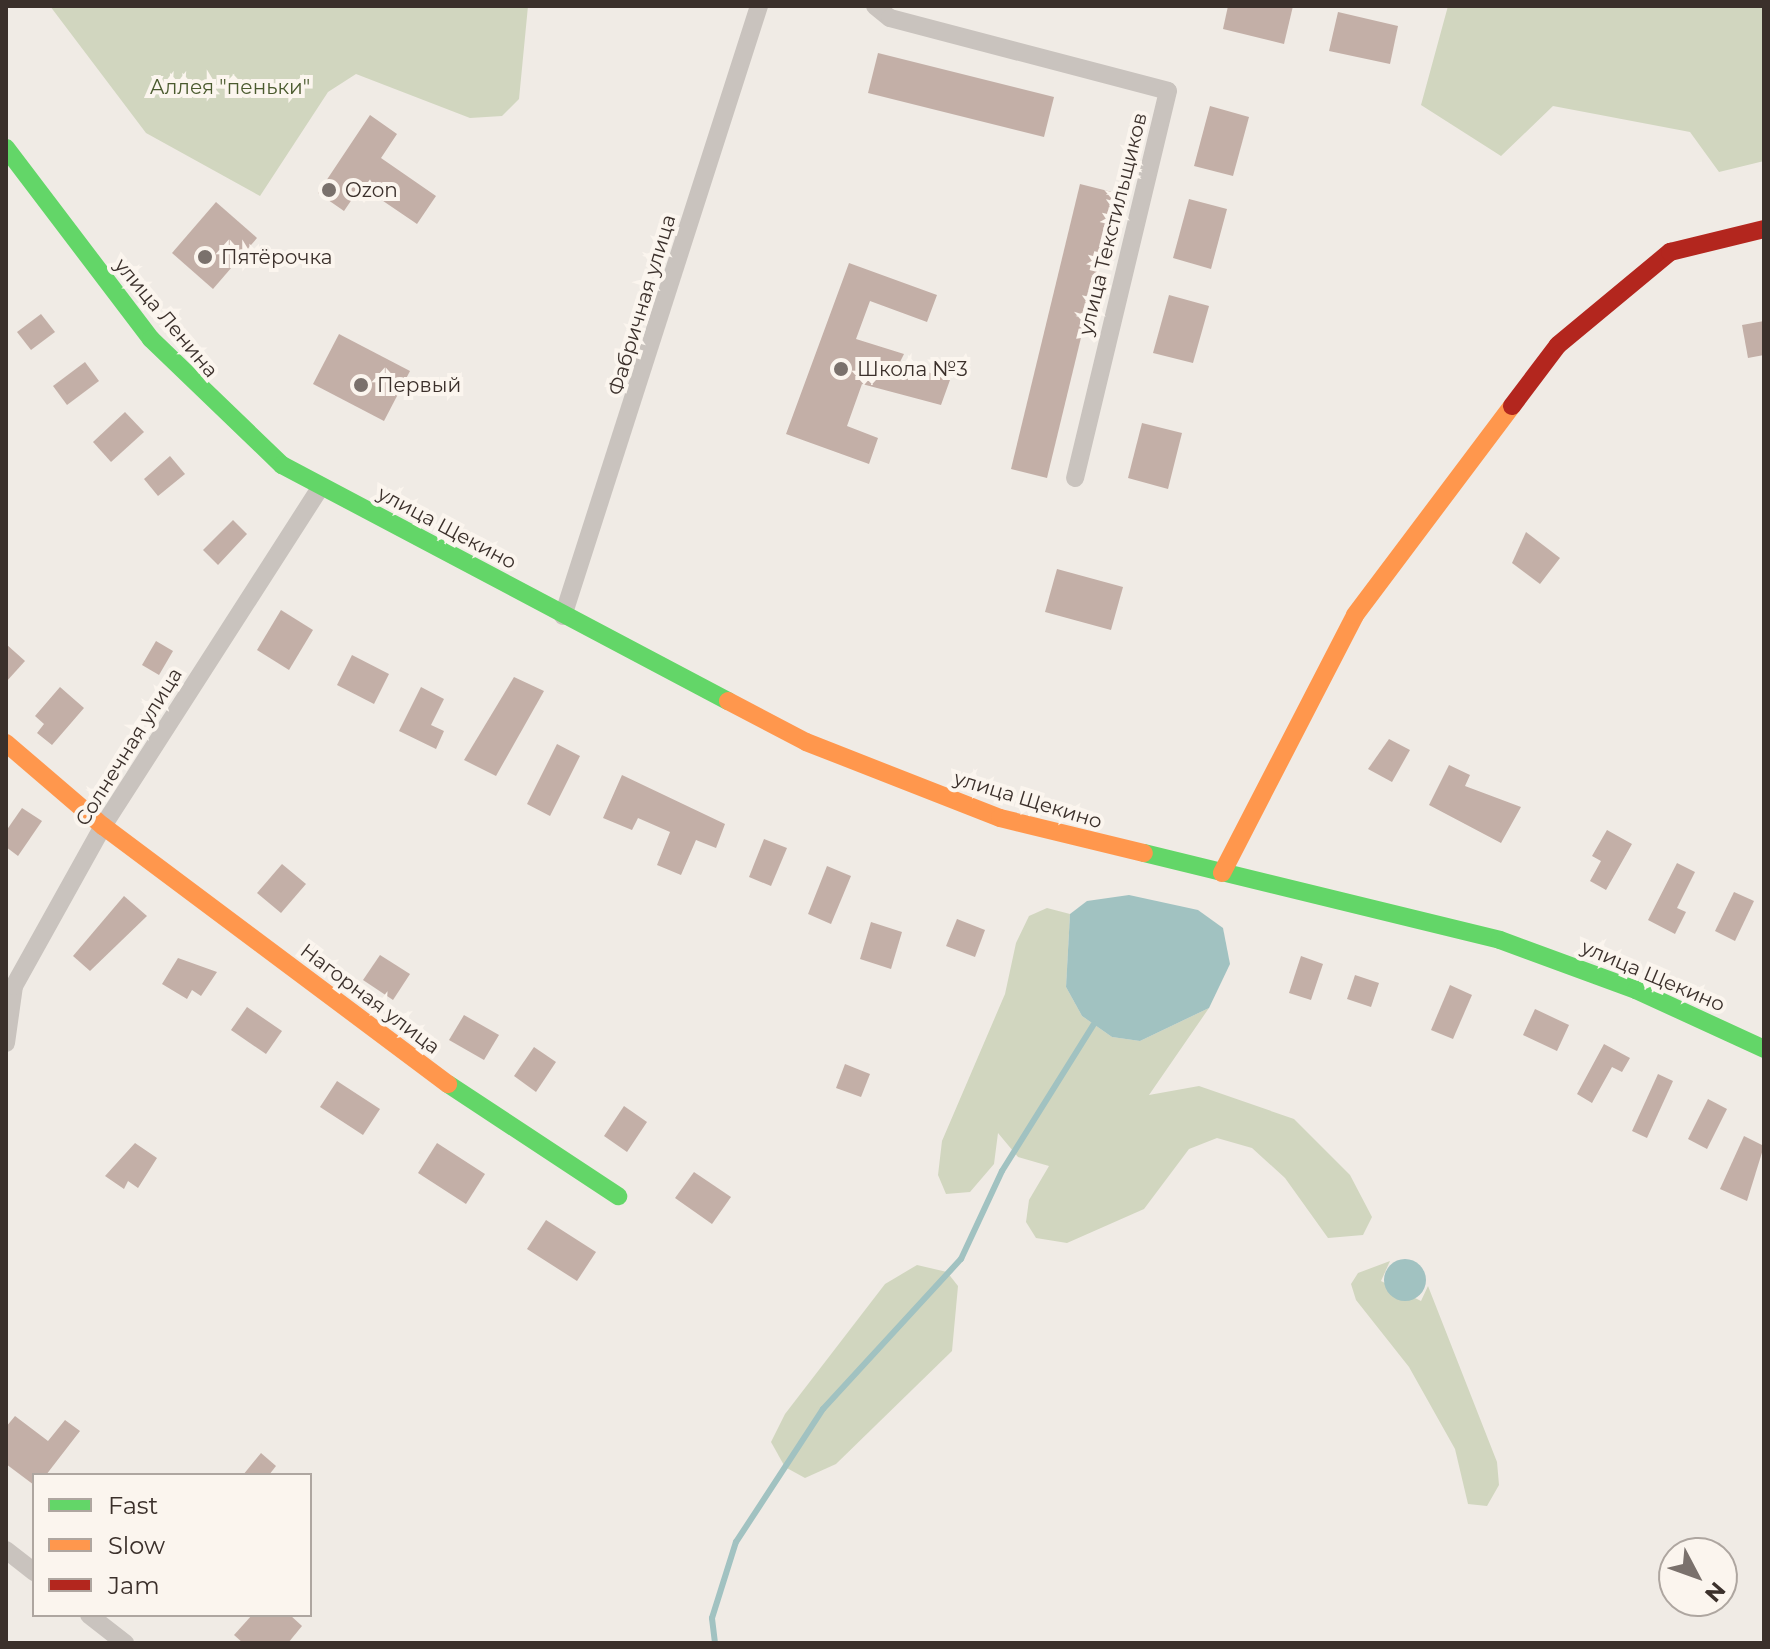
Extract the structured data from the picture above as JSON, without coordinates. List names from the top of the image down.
{
  "streets": {
    "main road": ["улица Ленина", "улица Щекино", "Нагорная улица"],
    "street": ["улица Текстильщиков", "Фабричная улица", "Солнечная улица"]
  },
  "crossings": [
    ["Фабричная улица", "улица Щекино"],
    ["улица Ленина", "улица Щекино"],
    ["улица Ленина", "Солнечная улица"],
    ["улица Щекино", "Солнечная улица"],
    ["Солнечная улица", "Нагорная улица"]
  ],
  "parks": ["Аллея \"пеньки\""],
  "places": [
    "Ozon",
    "Пятёрочка",
    "Школа №3",
    "Первый"
  ],
  "legend": ["Fast", "Slow", "Jam"],
  "north": "bottom right"
}
